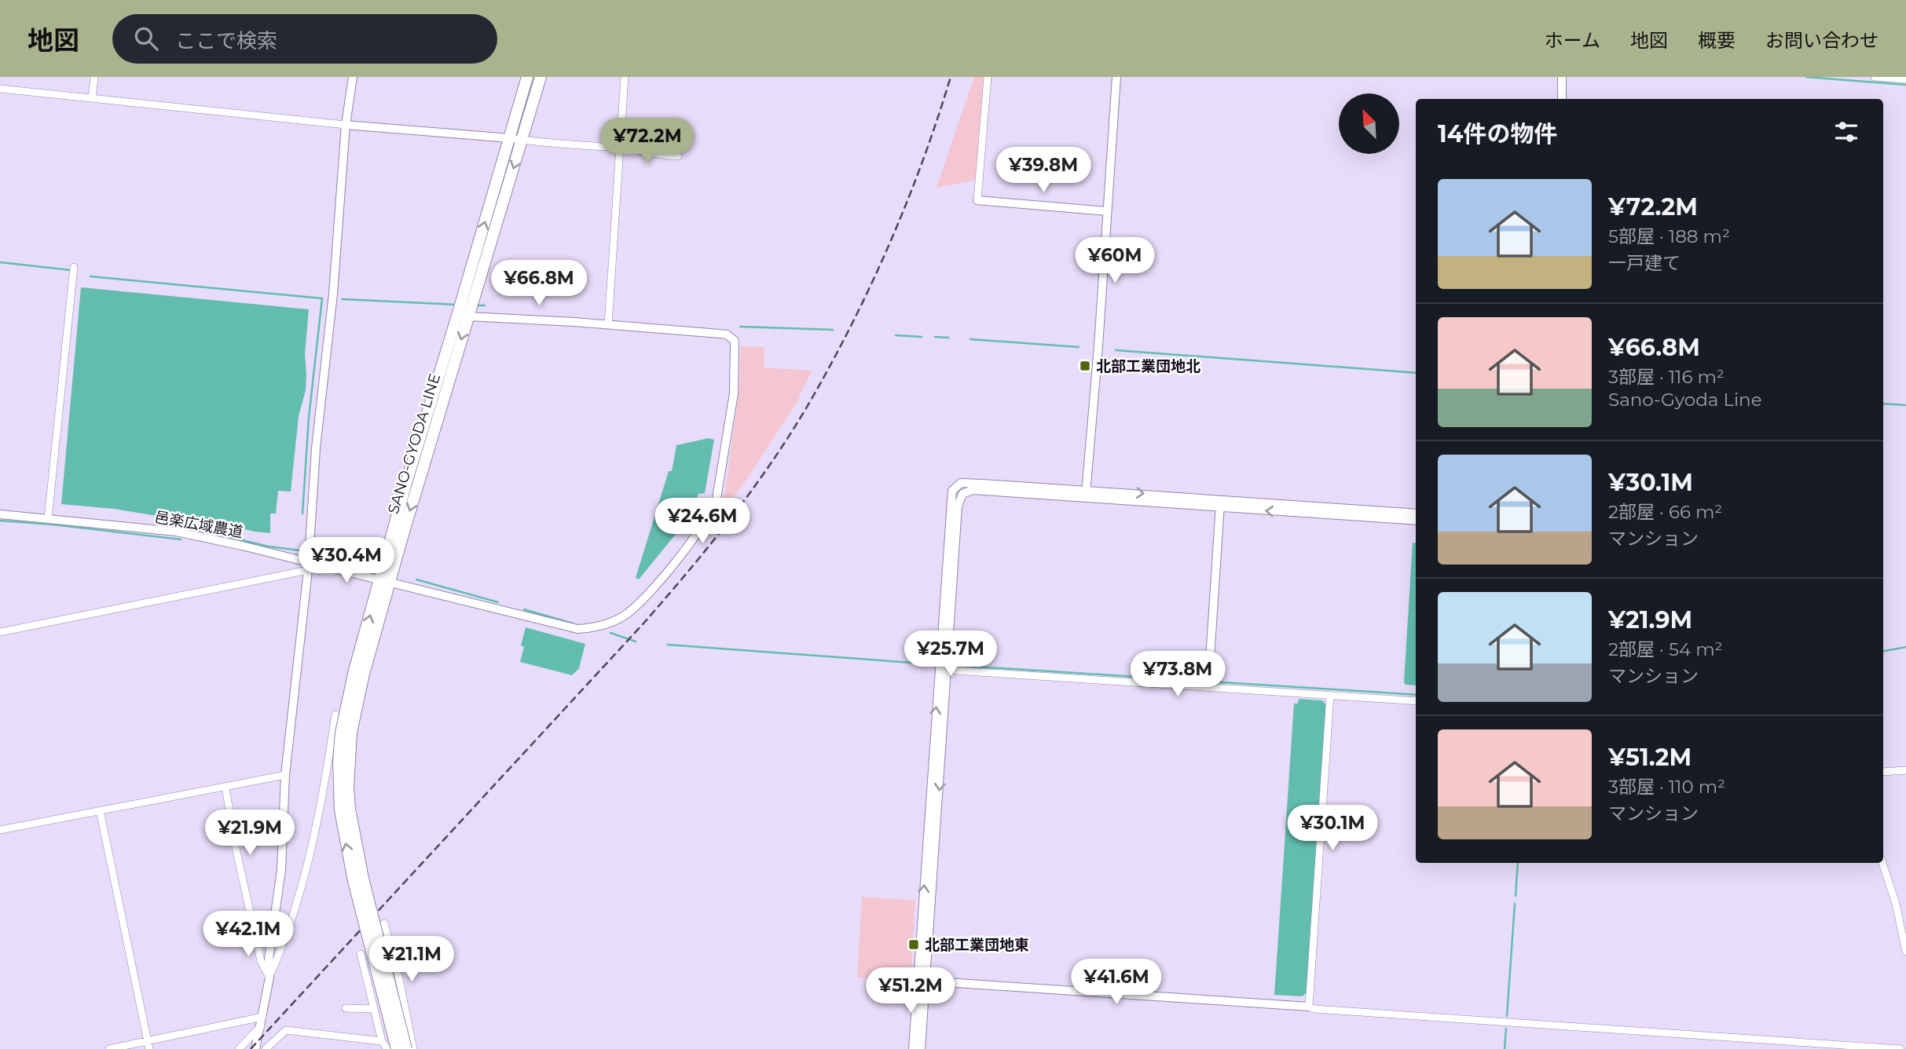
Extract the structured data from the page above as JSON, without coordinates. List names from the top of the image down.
{
  "streets": {
    "main road": ["SANO-GYODA LINE"],
    "street": ["邑楽広域農道"]
  },
  "crossings": [
    ["SANO-GYODA LINE", "邑楽広域農道"]
  ],
  "places": {
    "transit": ["北部工業団地北", "北部工業団地東"]
  },
  "north": "top left",
  "page": {
    "header": "地図",
    "search": "ここで検索",
    "nav": [
      "ホーム",
      "地図",
      "概要",
      "お問い合わせ"
    ],
    "heading": "14件の物件",
    "price": [
      "¥72.2M",
      "¥39.8M",
      "¥60M",
      "¥66.8M",
      "¥24.6M",
      "¥30.4M",
      "¥25.7M",
      "¥73.8M",
      "¥30.1M",
      "¥21.9M",
      "¥42.1M",
      "¥21.1M",
      "¥41.6M",
      "¥51.2M"
    ],
    "list": [
      {
        "name": "¥72.2M",
        "note": "5部屋 · 188 m² · 一戸建て"
      },
      {
        "name": "¥66.8M",
        "note": "3部屋 · 116 m² · Sano-Gyoda Line"
      },
      {
        "name": "¥30.1M",
        "note": "2部屋 · 66 m² · マンション"
      },
      {
        "name": "¥21.9M",
        "note": "2部屋 · 54 m² · マンション"
      },
      {
        "name": "¥51.2M",
        "note": "3部屋 · 110 m² · マンション"
      }
    ]
  }
}
